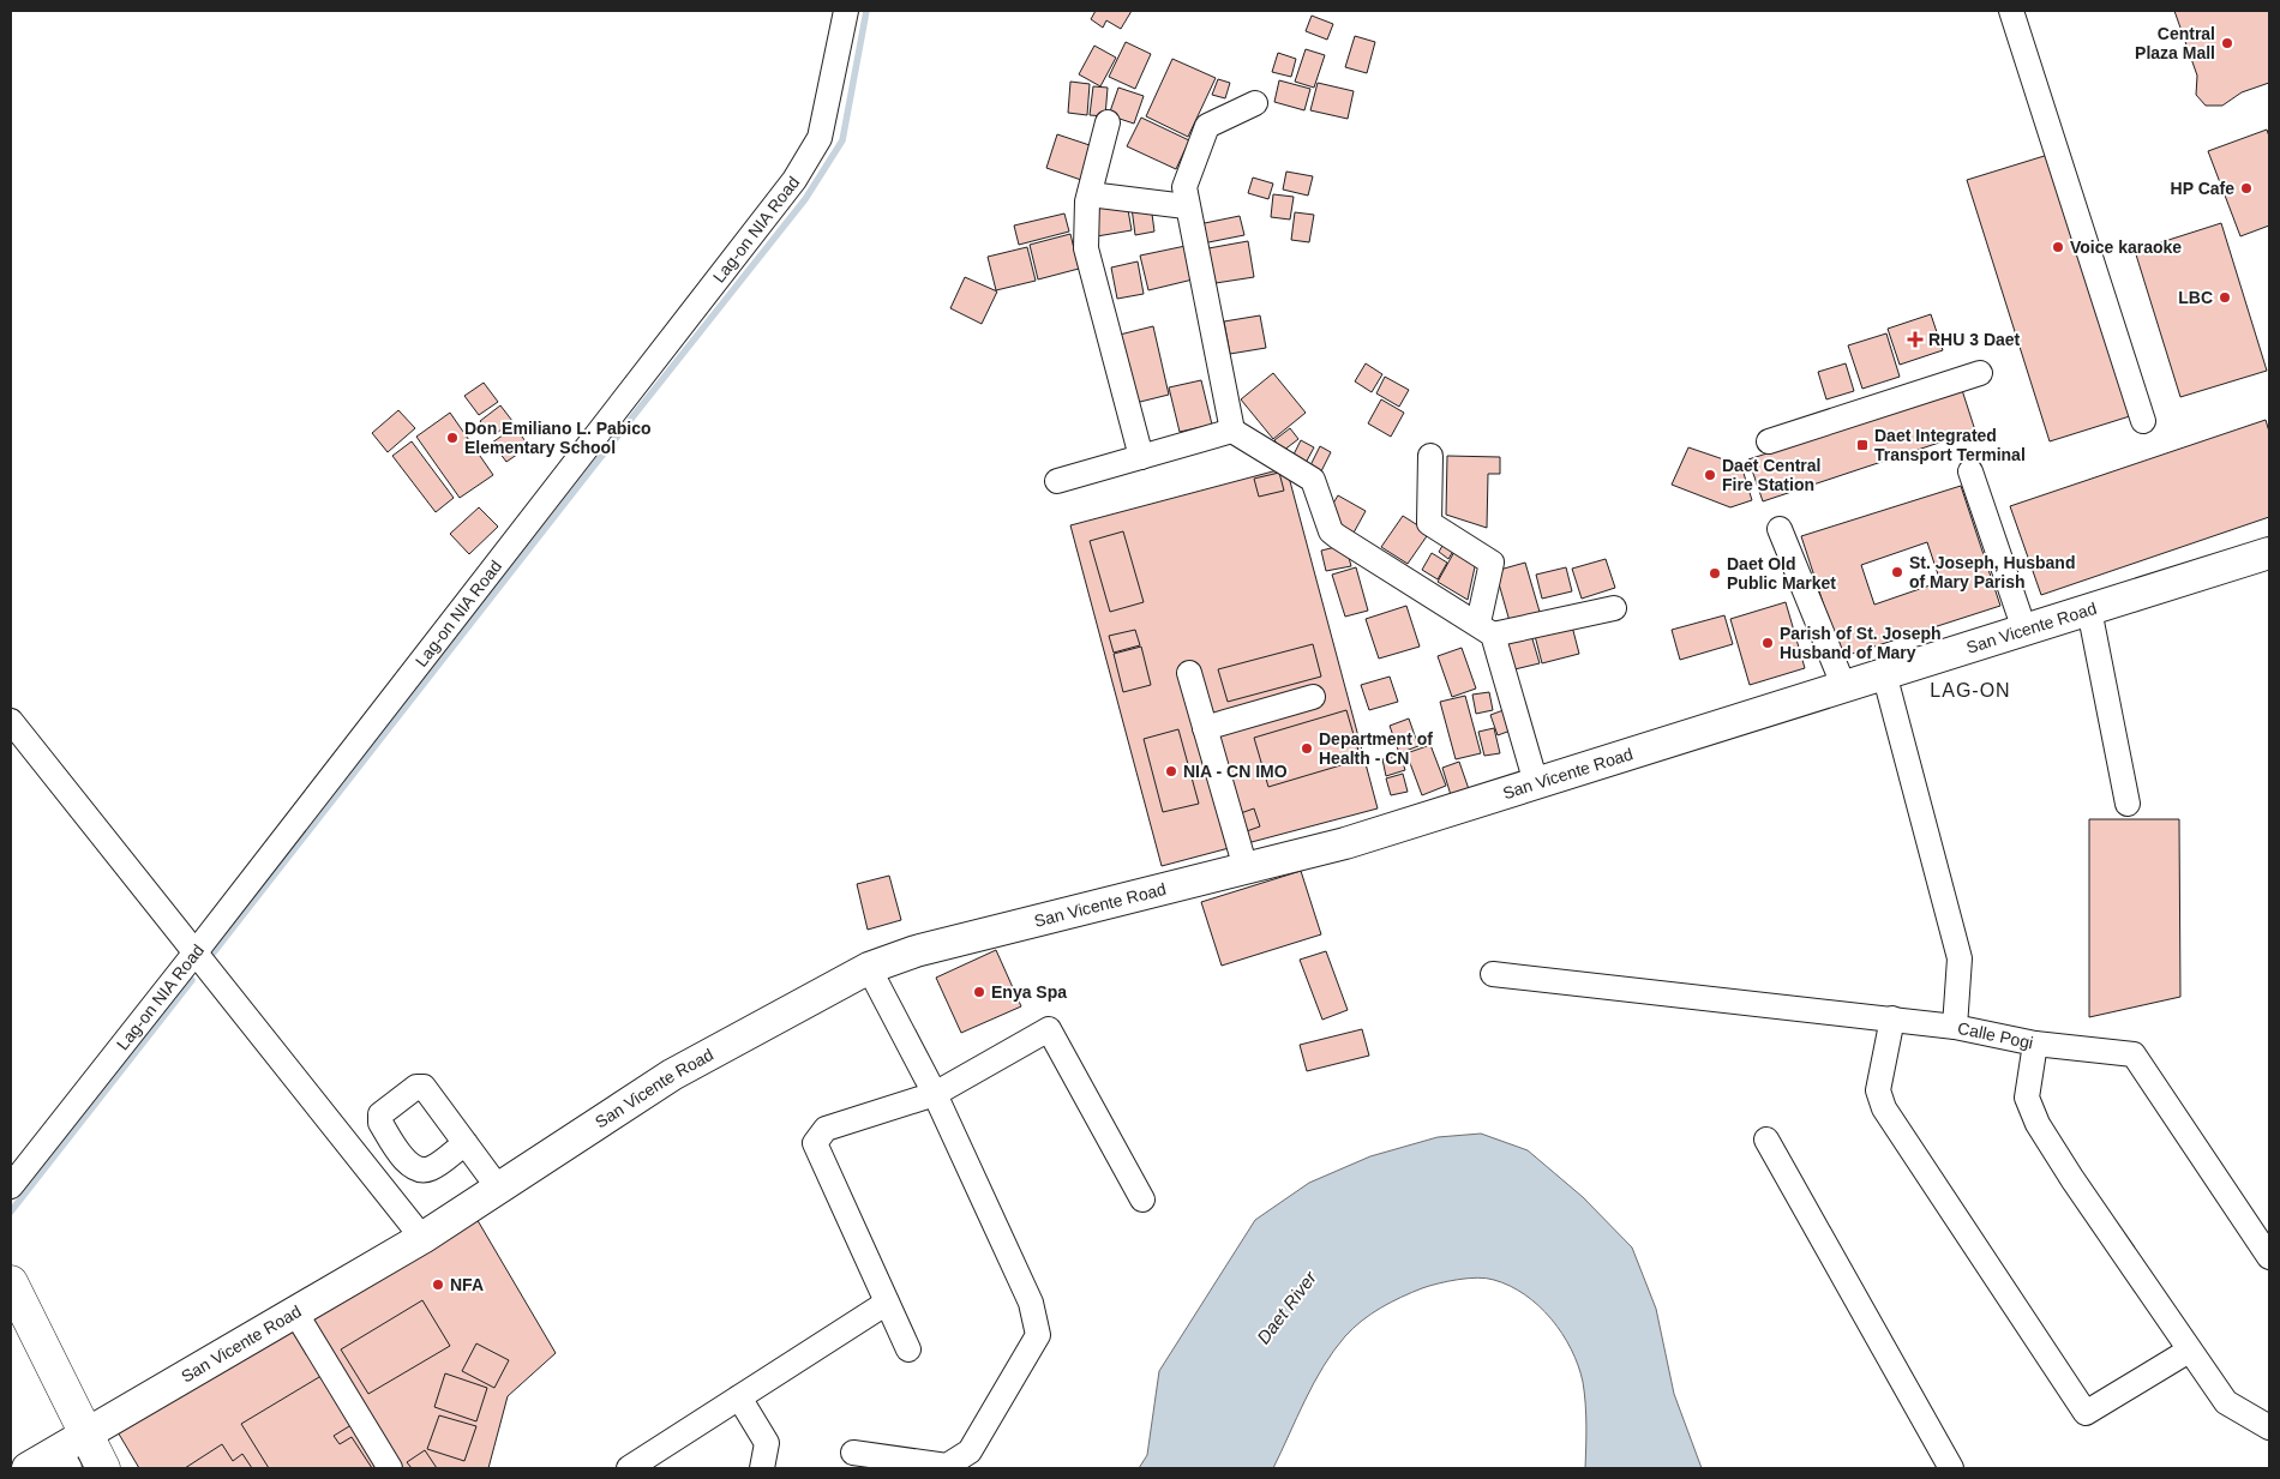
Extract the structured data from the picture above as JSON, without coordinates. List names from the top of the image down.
{
  "streets": {
    "main road": ["San Vicente Road"],
    "street": ["Lag-on NIA Road", "Calle Pogi"]
  },
  "crossings": [
    ["San Vicente Road", "Calle Pogi"]
  ],
  "districts": ["LAG-ON"],
  "water": ["Daet River"],
  "places": {
    "other": [
      "Central Plaza Mall",
      "HP Cafe",
      "Voice karaoke",
      "LBC",
      "Don Emiliano L. Pabico Elementary School",
      "Daet Central Fire Station",
      "St. Joseph, Husband of Mary Parish",
      "Daet Old Public Market",
      "Parish of St. Joseph Husband of Mary",
      "Department of Health - CN",
      "NIA - CN IMO",
      "Enya Spa",
      "NFA"
    ],
    "health": ["RHU 3 Daet"],
    "transit": ["Daet Integrated Transport Terminal"]
  }
}
